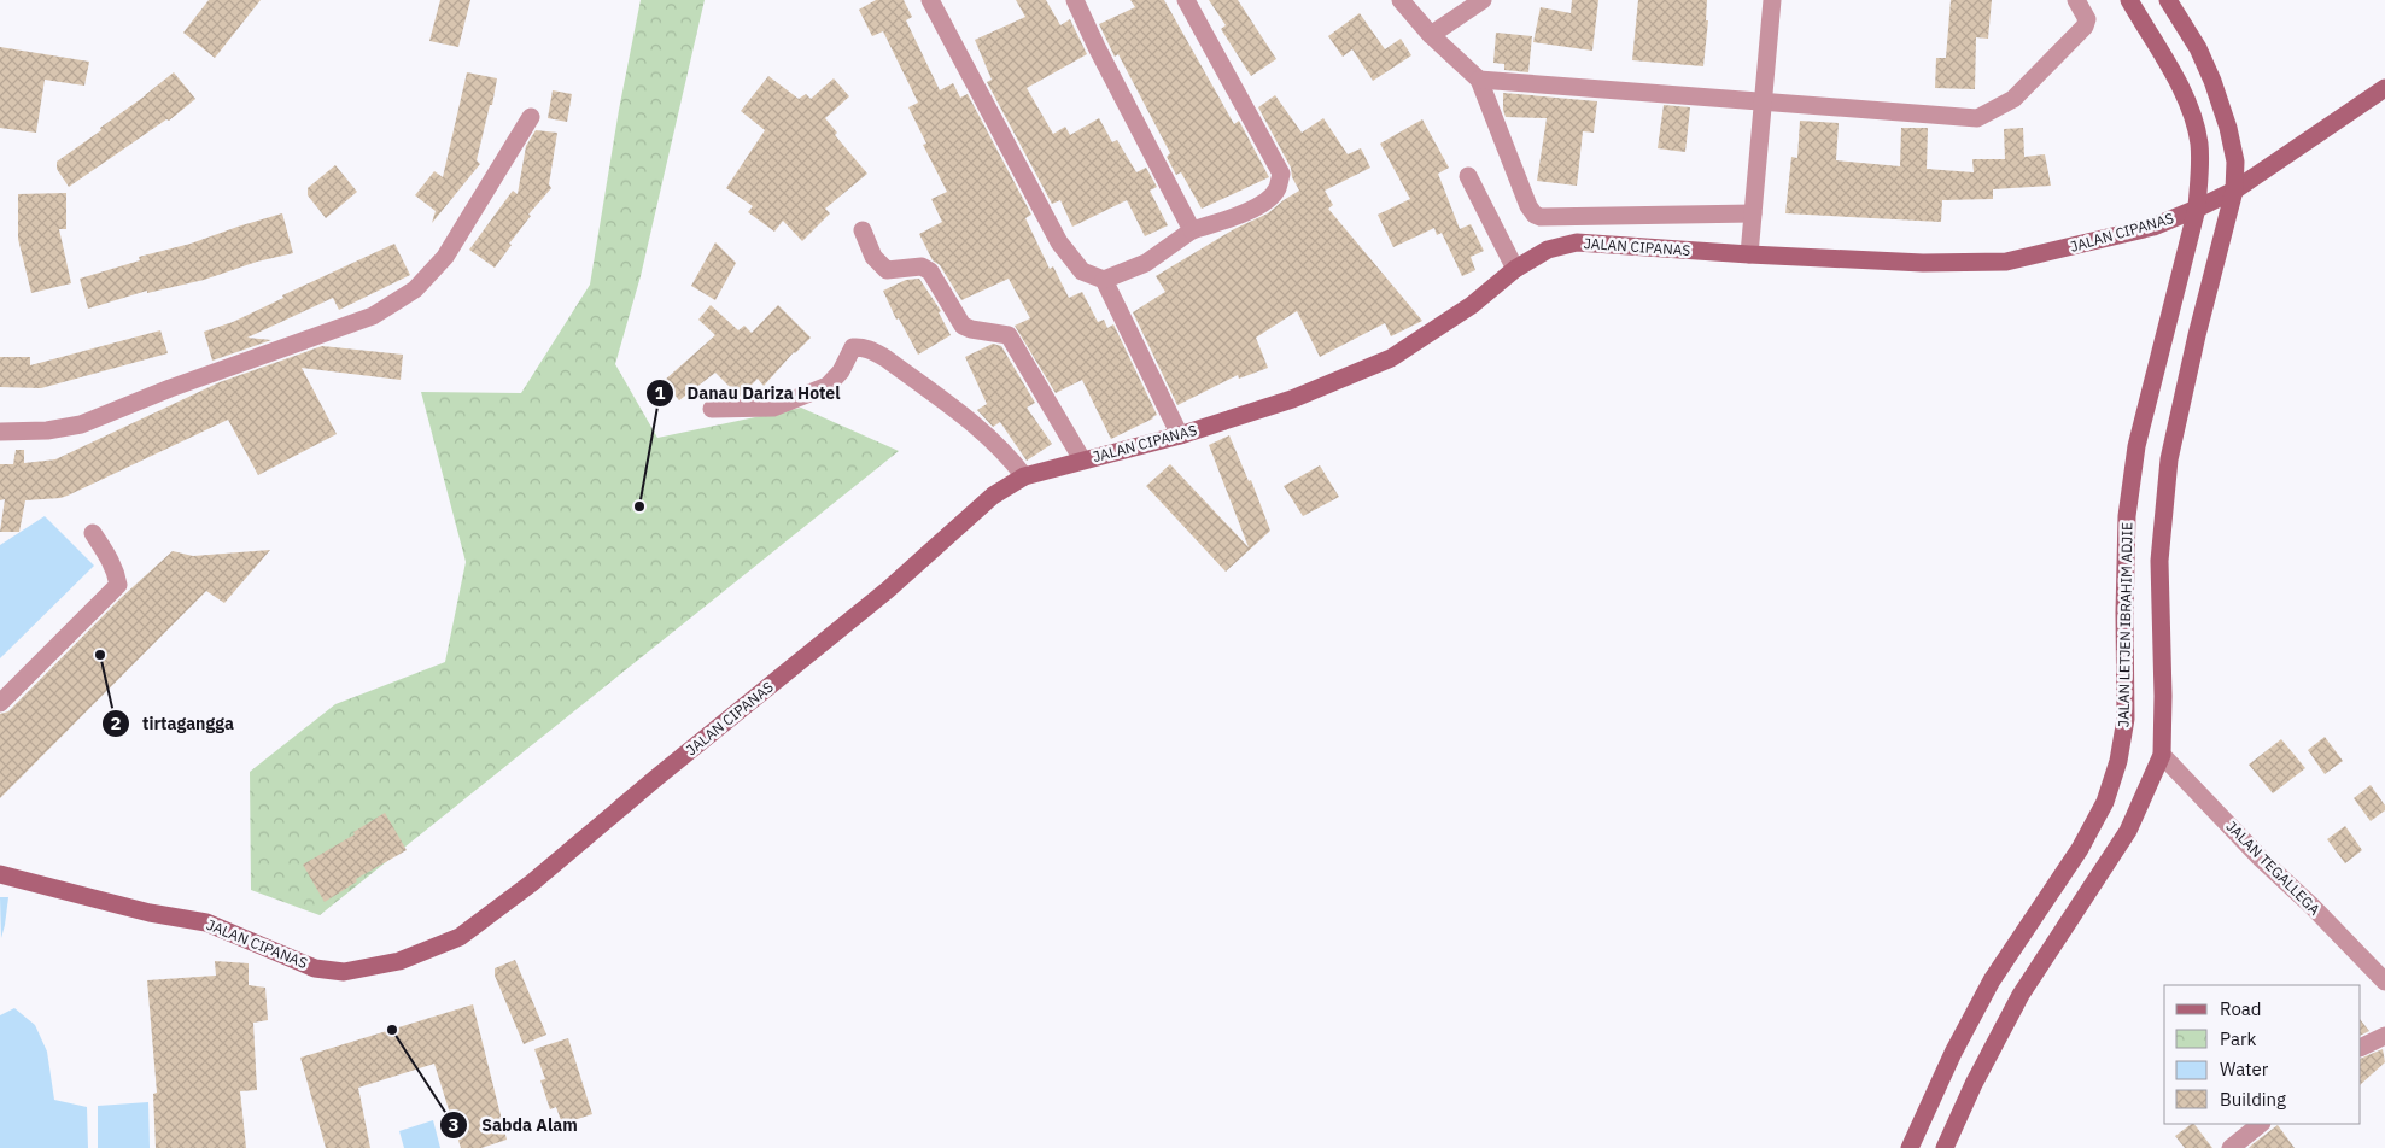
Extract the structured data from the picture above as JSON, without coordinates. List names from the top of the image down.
{
  "streets": {
    "street": ["JALAN CIPANAS", "JALAN LETJEN IBRAHIM ADJIE", "JALAN TEGALLEGA"]
  },
  "crossings": [
    ["JALAN CIPANAS", "JALAN LETJEN IBRAHIM ADJIE"]
  ],
  "places": ["Danau Dariza Hotel", "tirtagangga", "Sabda Alam"],
  "legend": [
    "Road",
    "Park",
    "Water",
    "Building"
  ]
}
